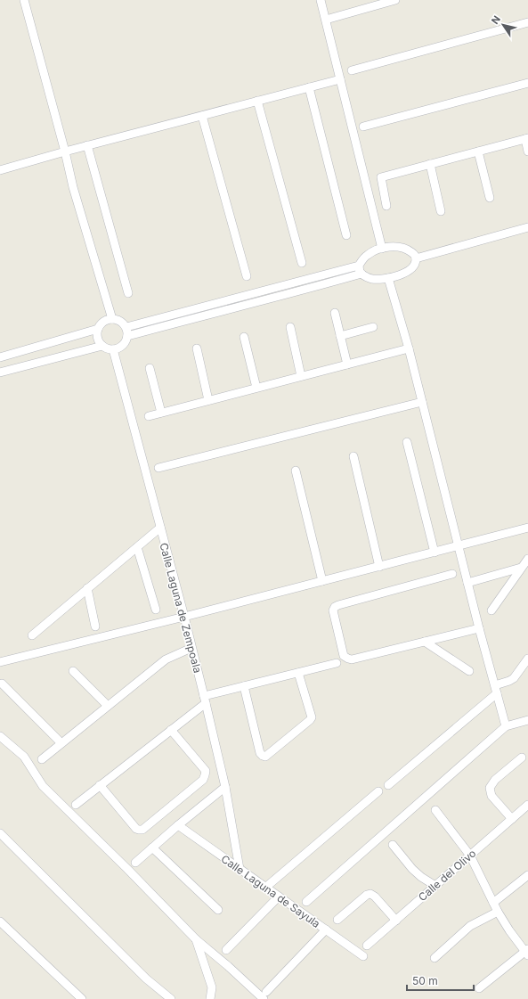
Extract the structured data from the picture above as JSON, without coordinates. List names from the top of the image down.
{
  "streets": {
    "street": ["Calle Laguna de Zempoala", "Calle del Olivo", "Calle Laguna de Sayula"]
  },
  "crossings": [
    ["Calle Laguna de Zempoala", "Calle Laguna de Sayula"]
  ],
  "scale_bar": "50 m",
  "north": "top left"
}
